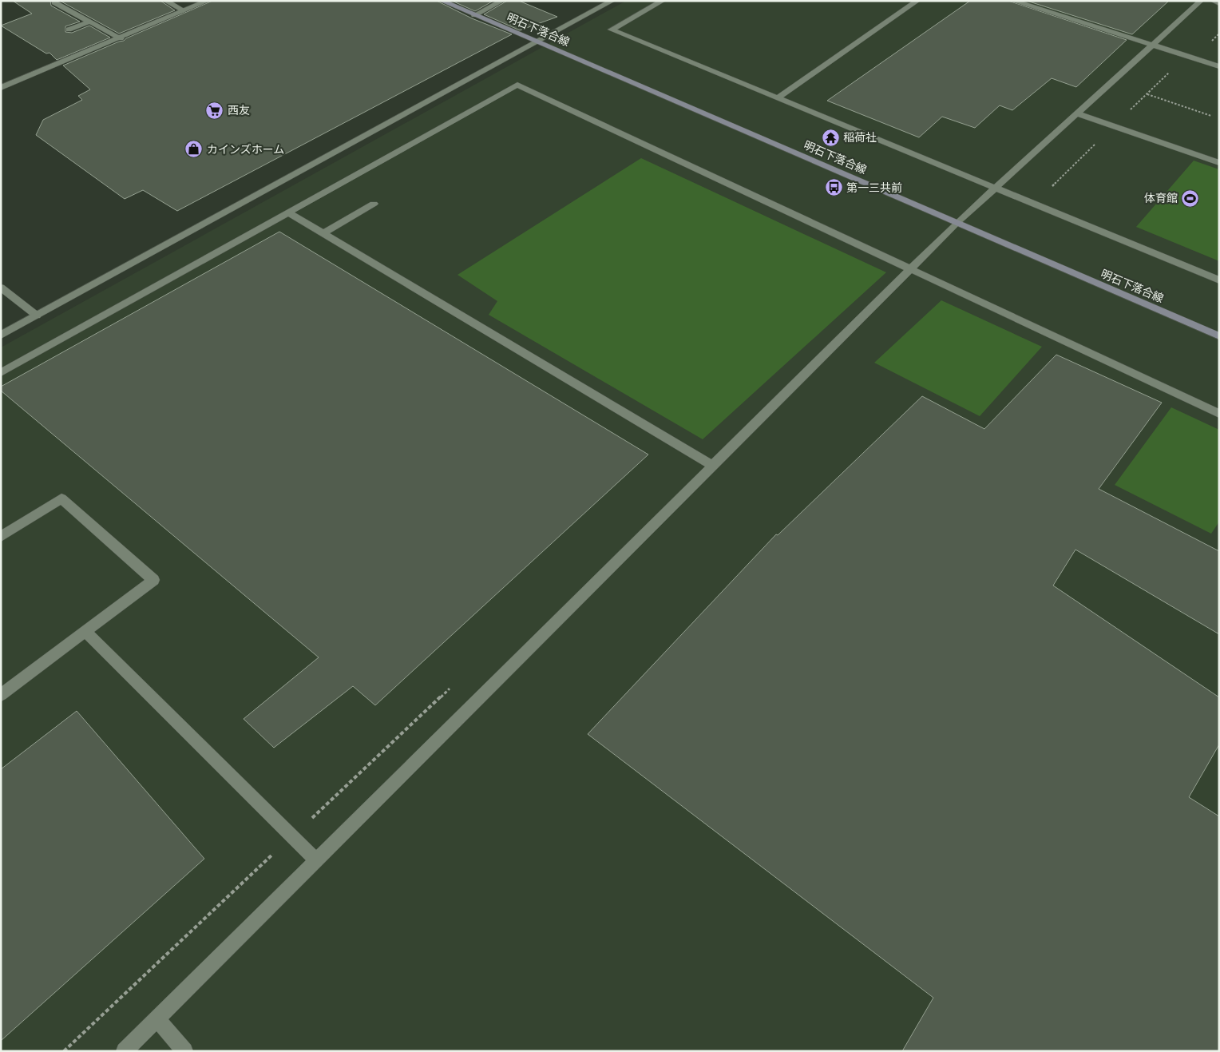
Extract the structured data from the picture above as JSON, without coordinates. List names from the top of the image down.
{
  "streets": {
    "main road": ["明石下落合線"]
  },
  "places": {
    "supermarket": ["西友"],
    "temple": ["稲荷社"],
    "shop": ["カインズホーム"],
    "bus stop": ["第一三共前"],
    "sports": ["体育館"]
  }
}
